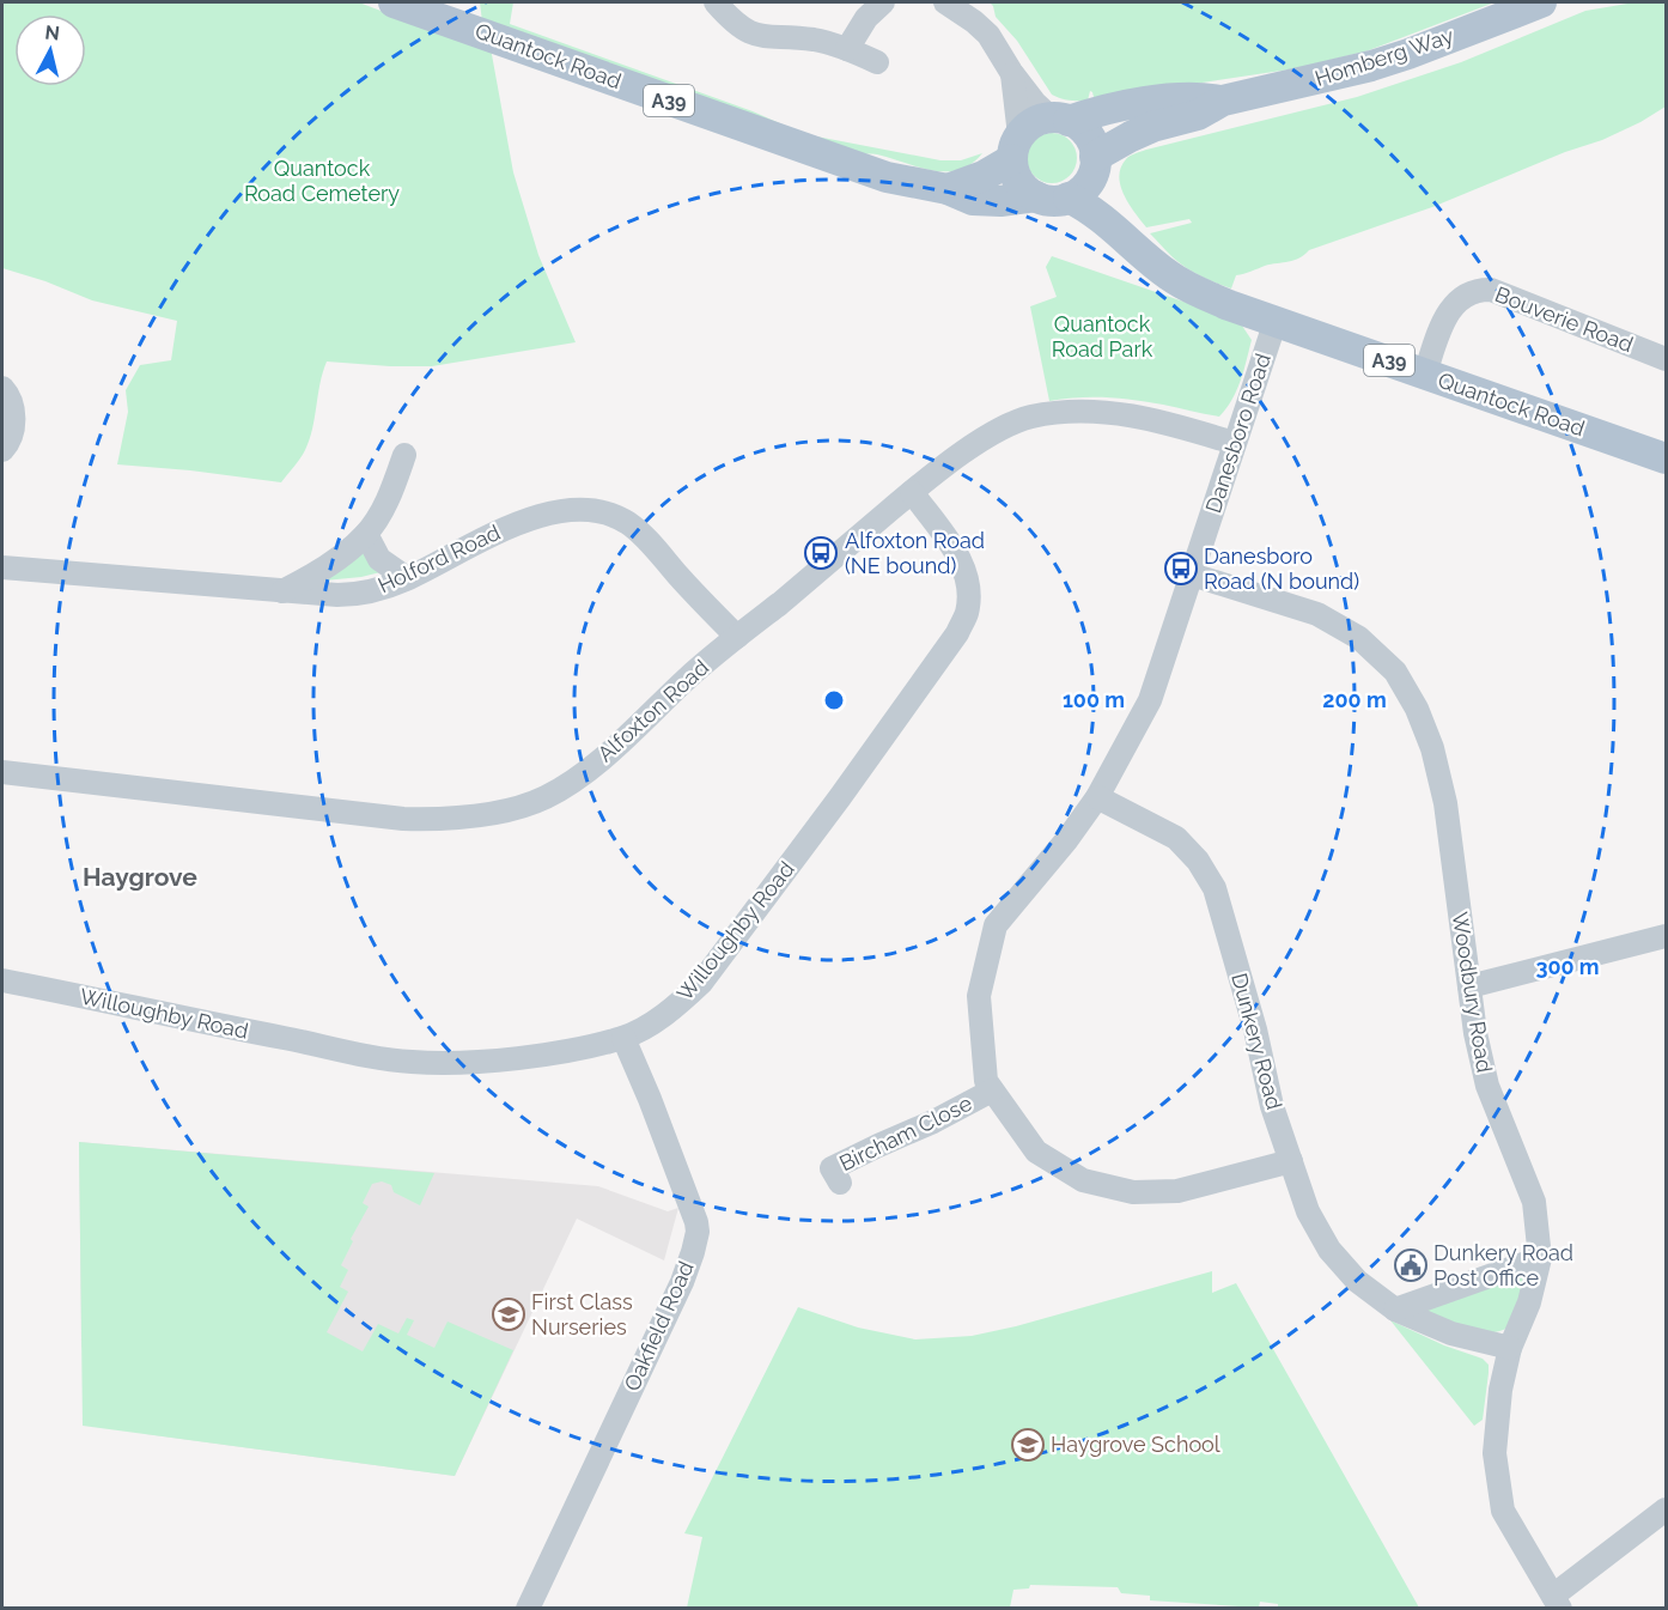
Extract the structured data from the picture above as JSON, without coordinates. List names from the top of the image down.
{
  "streets": {
    "main road": ["Quantock Road", "Homberg Way", "A39"],
    "street": [
      "Bouverie Road",
      "Danesboro Road",
      "Holford Road",
      "Alfoxton Road",
      "Willoughby Road",
      "Woodbury Road",
      "Dunkery Road",
      "Bircham Close",
      "Oakfield Road"
    ]
  },
  "crossings": [
    ["Quantock Road", "Homberg Way"],
    ["Quantock Road", "A39"],
    ["Quantock Road", "Bouverie Road"],
    ["Quantock Road", "Danesboro Road"],
    ["Homberg Way", "A39"],
    ["Danesboro Road", "Alfoxton Road"],
    ["Danesboro Road", "Woodbury Road"],
    ["Danesboro Road", "Dunkery Road"],
    ["Danesboro Road", "Bircham Close"],
    ["Holford Road", "Alfoxton Road"],
    ["Alfoxton Road", "Willoughby Road"],
    ["Willoughby Road", "Oakfield Road"],
    ["Woodbury Road", "Dunkery Road"]
  ],
  "districts": ["Haygrove"],
  "parks": ["Quantock Road Cemetery", "Quantock Road Park"],
  "places": {
    "bus stop": ["Alfoxton Road (NE bound)", "Danesboro Road (N bound)"],
    "public building": ["Dunkery Road Post Office"],
    "school or university": ["First Class Nurseries", "Haygrove School"]
  },
  "north": "top",
  "rings": ["100 m", "200 m", "300 m"]
}
